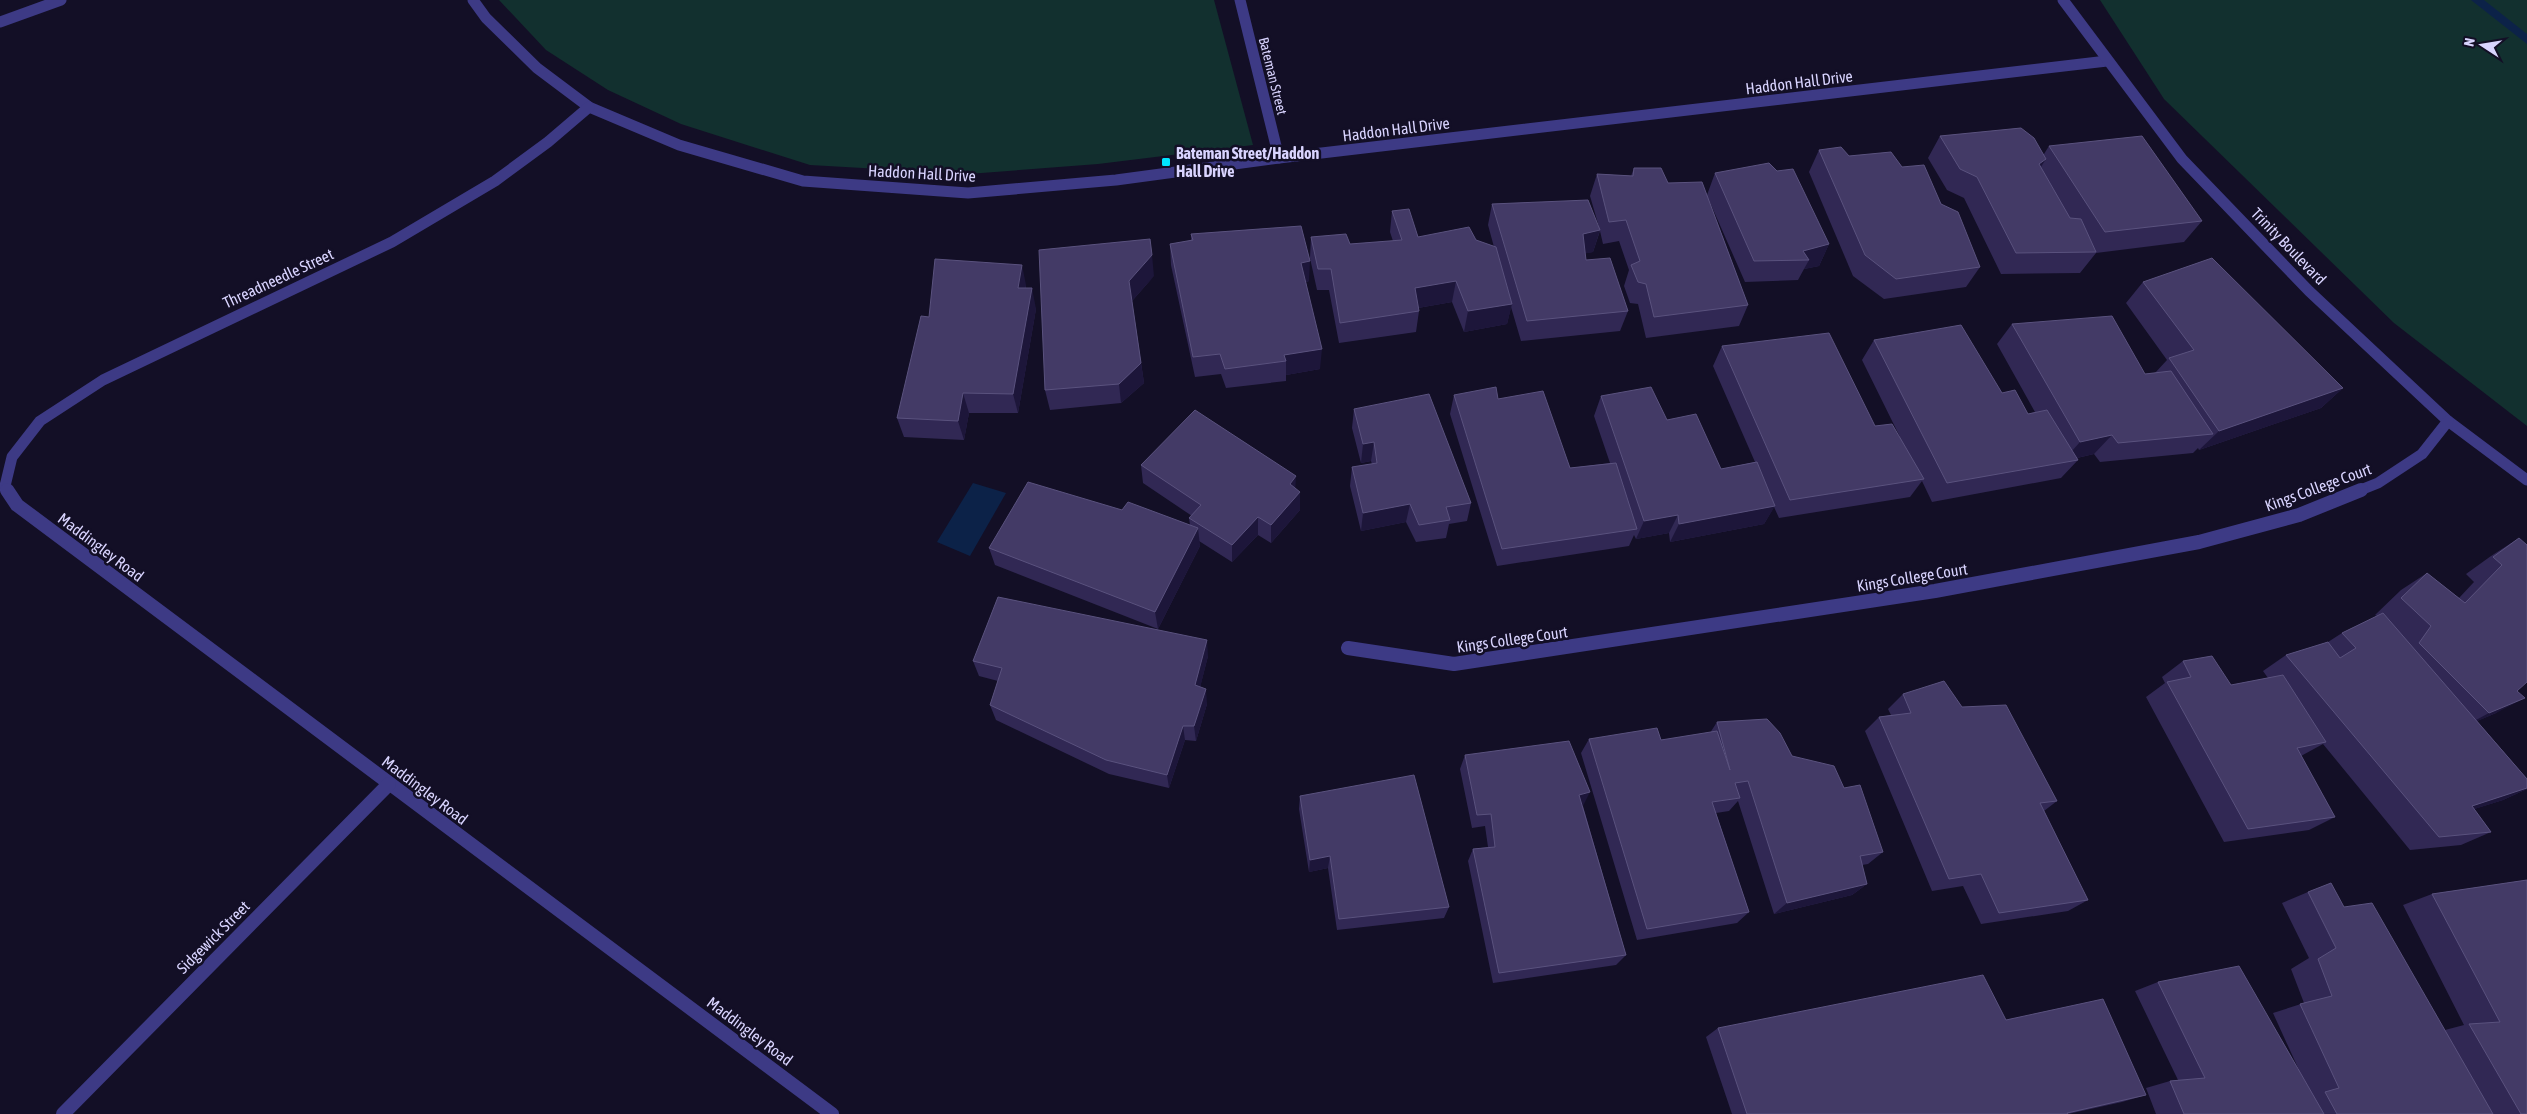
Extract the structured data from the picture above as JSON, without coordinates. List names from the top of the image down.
{
  "streets": {
    "street": [
      "Bateman Street",
      "Haddon Hall Drive",
      "Trinity Boulevard",
      "Threadneedle Street",
      "Kings College Court",
      "Maddingley Road",
      "Sidgewick Street"
    ]
  },
  "crossings": [
    ["Bateman Street", "Haddon Hall Drive"],
    ["Haddon Hall Drive", "Trinity Boulevard"],
    ["Haddon Hall Drive", "Threadneedle Street"],
    ["Trinity Boulevard", "Kings College Court"],
    ["Threadneedle Street", "Maddingley Road"],
    ["Maddingley Road", "Sidgewick Street"]
  ],
  "places": {
    "transit": ["Bateman Street/Haddon Hall Drive"]
  },
  "north": "left"
}
